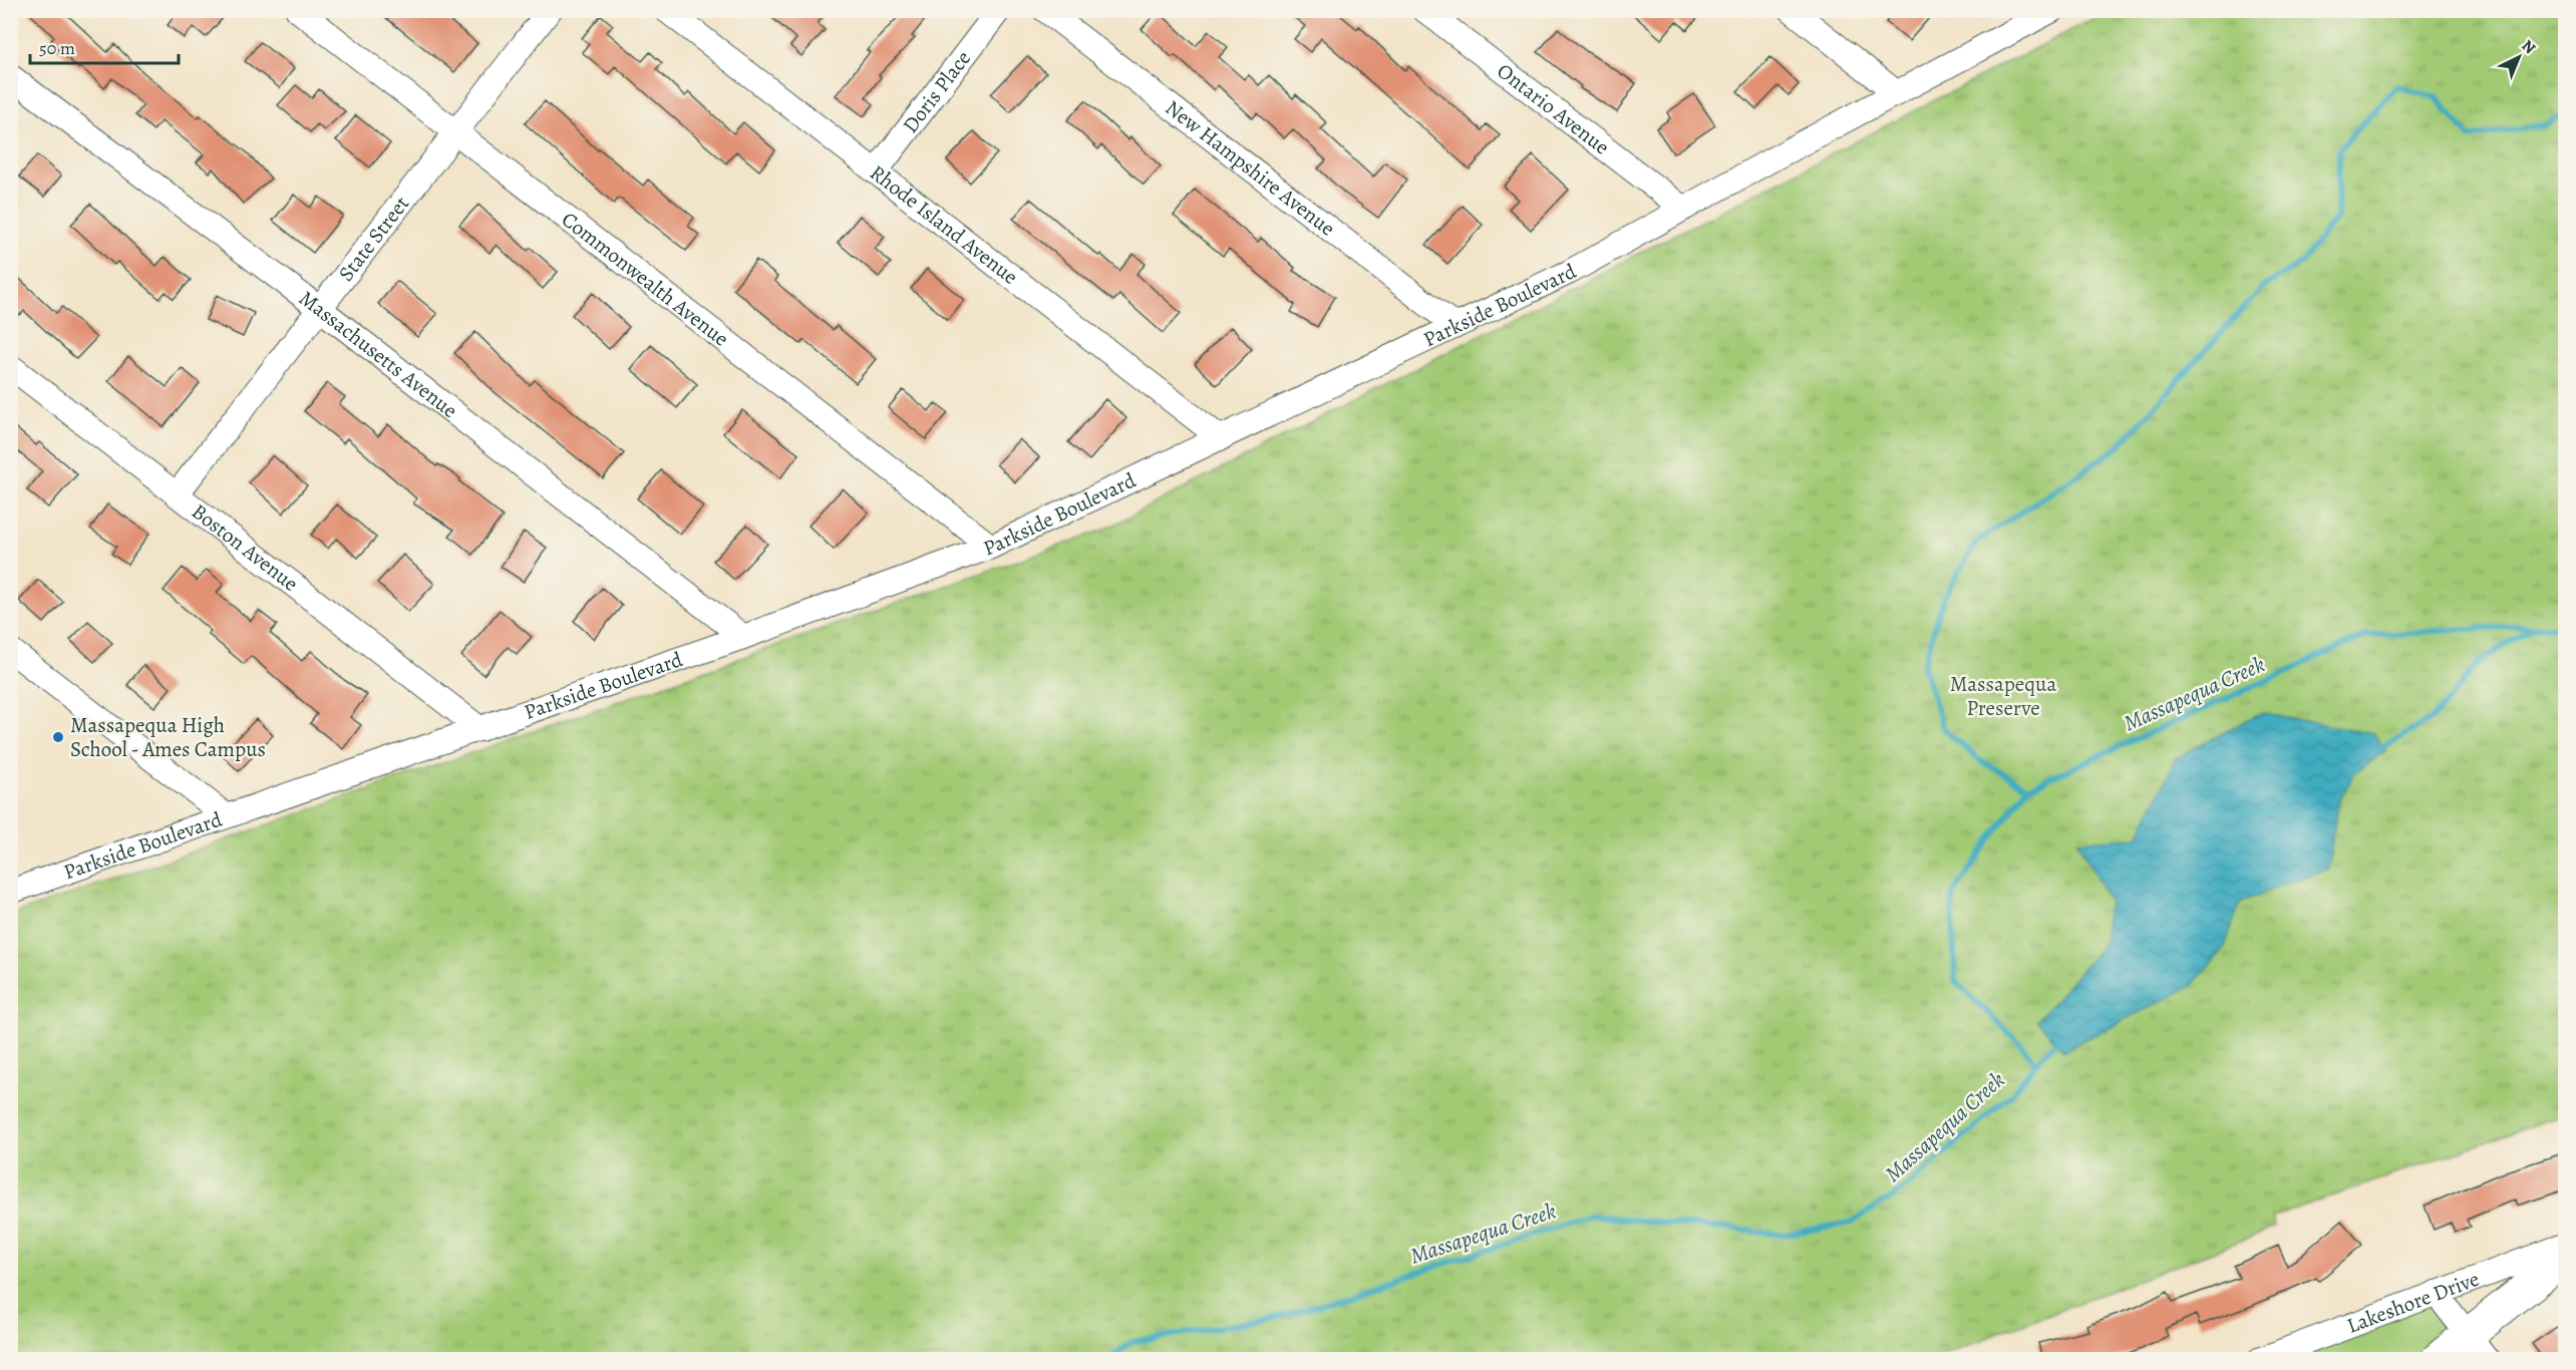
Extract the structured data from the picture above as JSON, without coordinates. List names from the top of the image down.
{
  "streets": {
    "street": [
      "Doris Place",
      "Ontario Avenue",
      "New Hampshire Avenue",
      "Rhode Island Avenue",
      "State Street",
      "Commonwealth Avenue",
      "Parkside Boulevard",
      "Massachusetts Avenue",
      "Boston Avenue",
      "Lakeshore Drive"
    ]
  },
  "crossings": [
    ["Doris Place", "Rhode Island Avenue"],
    ["Ontario Avenue", "Parkside Boulevard"],
    ["New Hampshire Avenue", "Parkside Boulevard"],
    ["Rhode Island Avenue", "Parkside Boulevard"],
    ["State Street", "Commonwealth Avenue"],
    ["State Street", "Massachusetts Avenue"],
    ["State Street", "Boston Avenue"],
    ["Commonwealth Avenue", "Parkside Boulevard"],
    ["Parkside Boulevard", "Massachusetts Avenue"],
    ["Parkside Boulevard", "Boston Avenue"]
  ],
  "water": ["Massapequa Creek"],
  "parks": ["Massapequa Preserve"],
  "places": ["Massapequa High School - Ames Campus"],
  "scale_bar": "50 m",
  "north": "top right"
}
